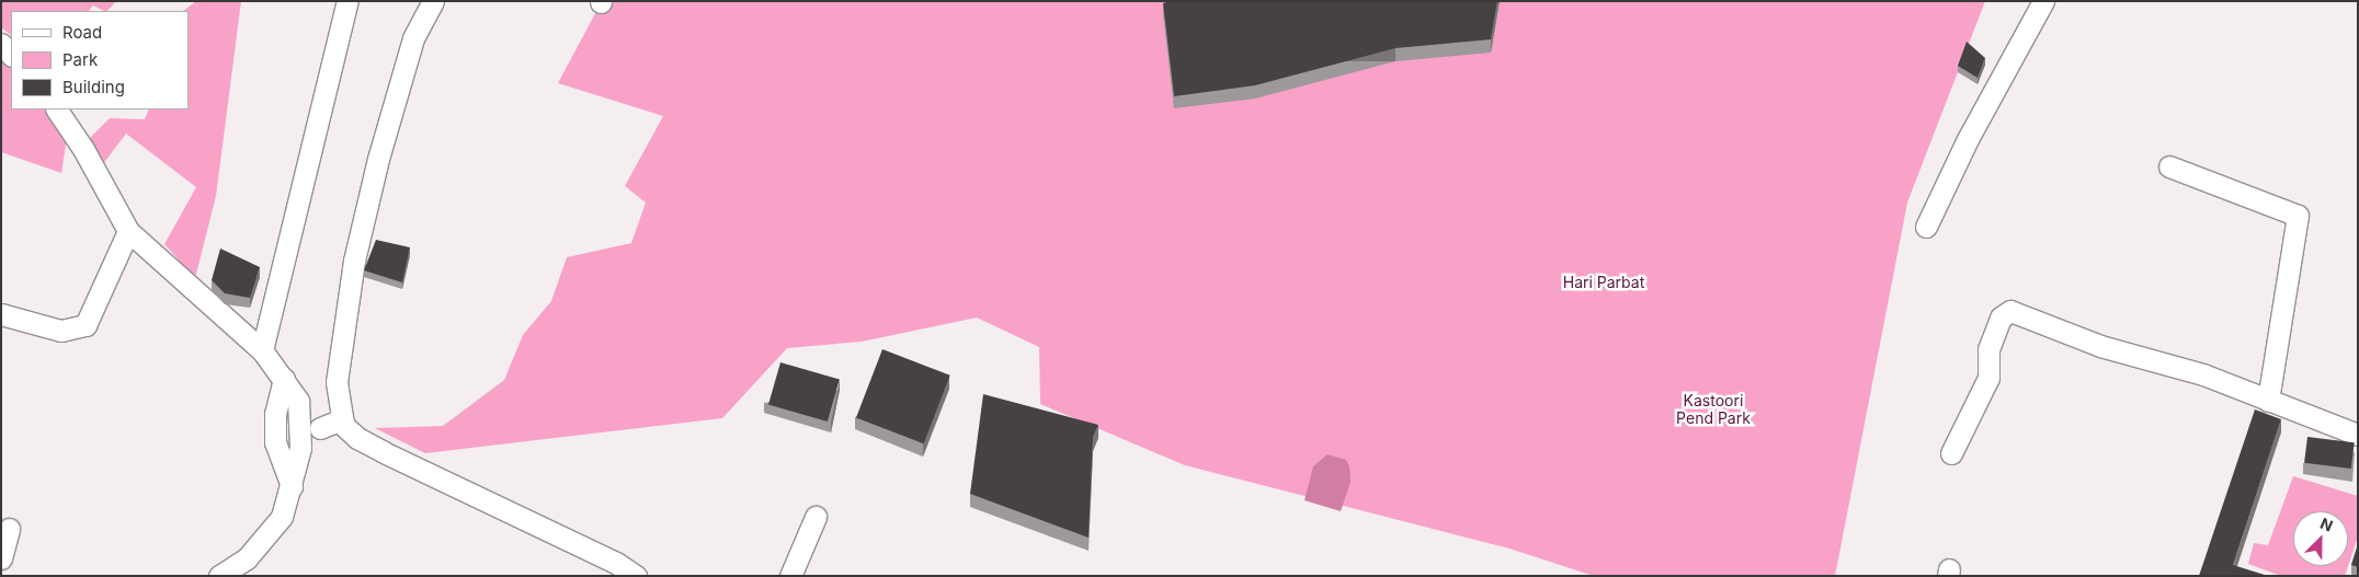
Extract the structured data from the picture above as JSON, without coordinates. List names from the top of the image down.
{
  "parks": ["Hari Parbat", "Kastoori Pend Park"],
  "legend": ["Road", "Park", "Building"],
  "north": "top right"
}
